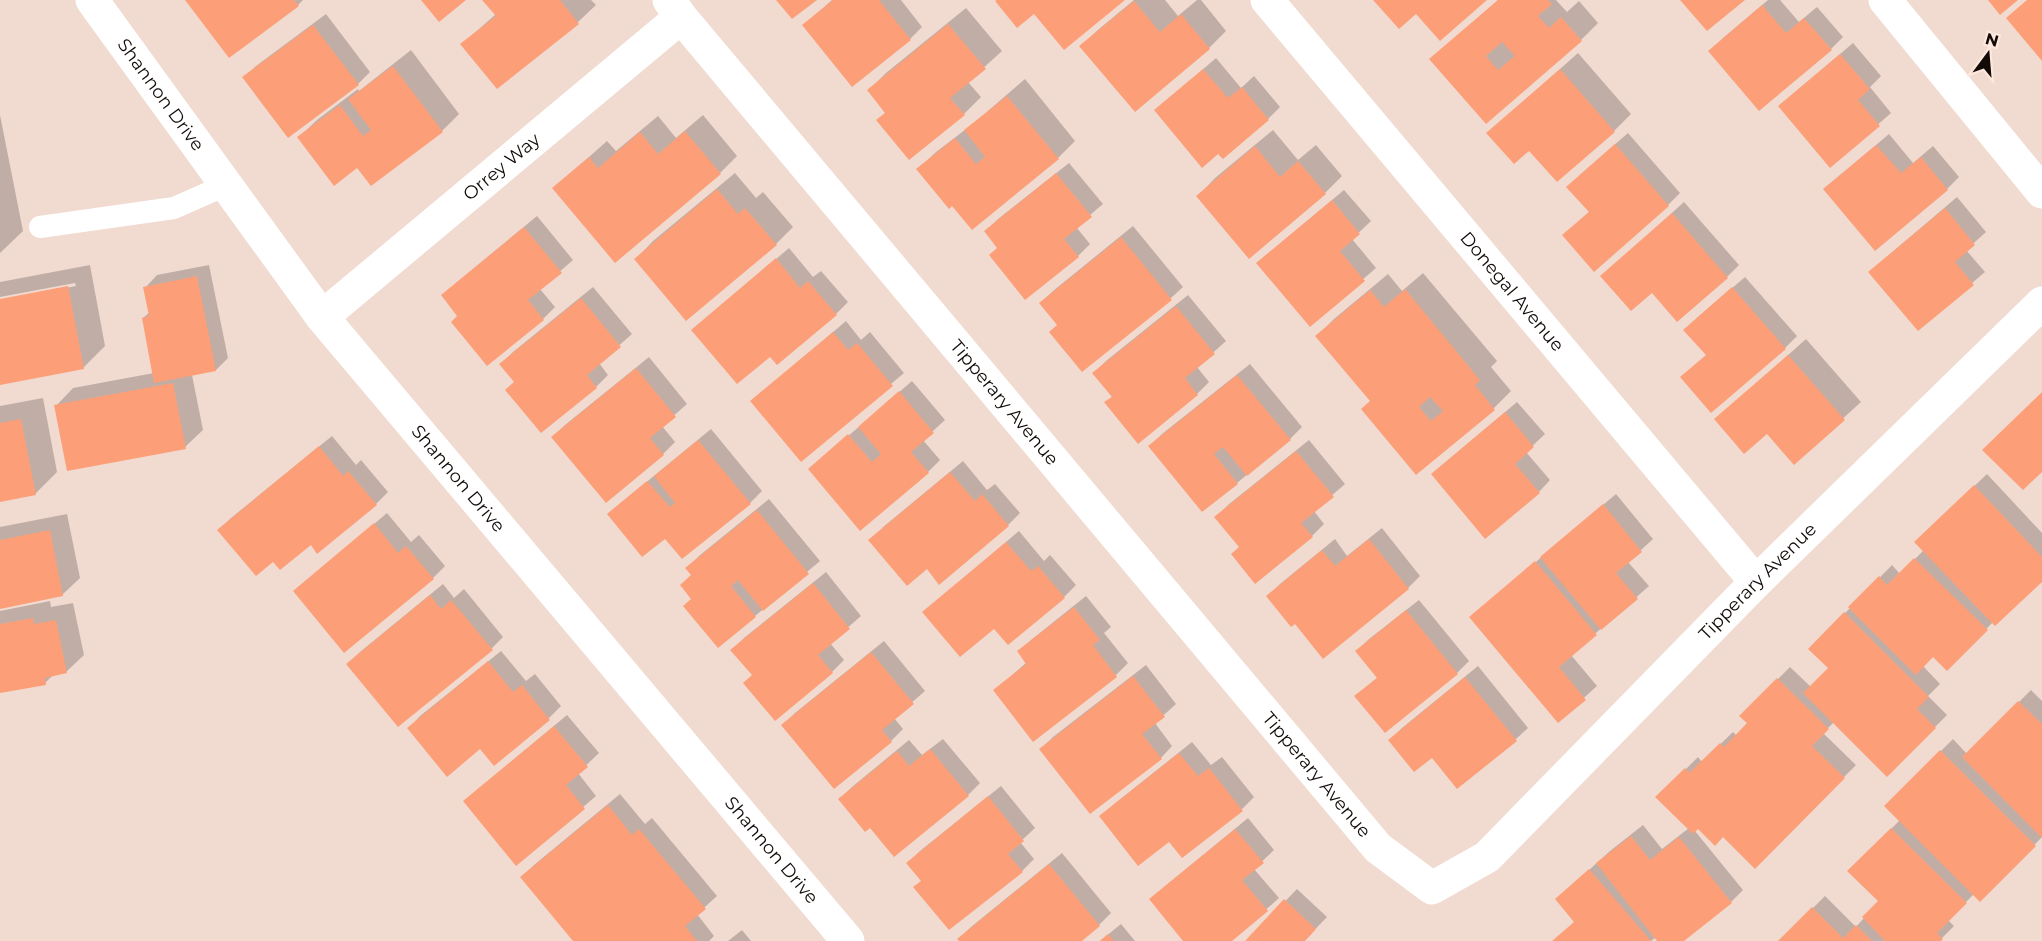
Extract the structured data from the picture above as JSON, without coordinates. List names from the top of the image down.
{
  "streets": {
    "street": [
      "Shannon Drive",
      "Orrey Way",
      "Donegal Avenue",
      "Tipperary Avenue"
    ]
  },
  "crossings": [
    ["Shannon Drive", "Orrey Way"],
    ["Orrey Way", "Tipperary Avenue"],
    ["Donegal Avenue", "Tipperary Avenue"]
  ],
  "north": "top"
}
